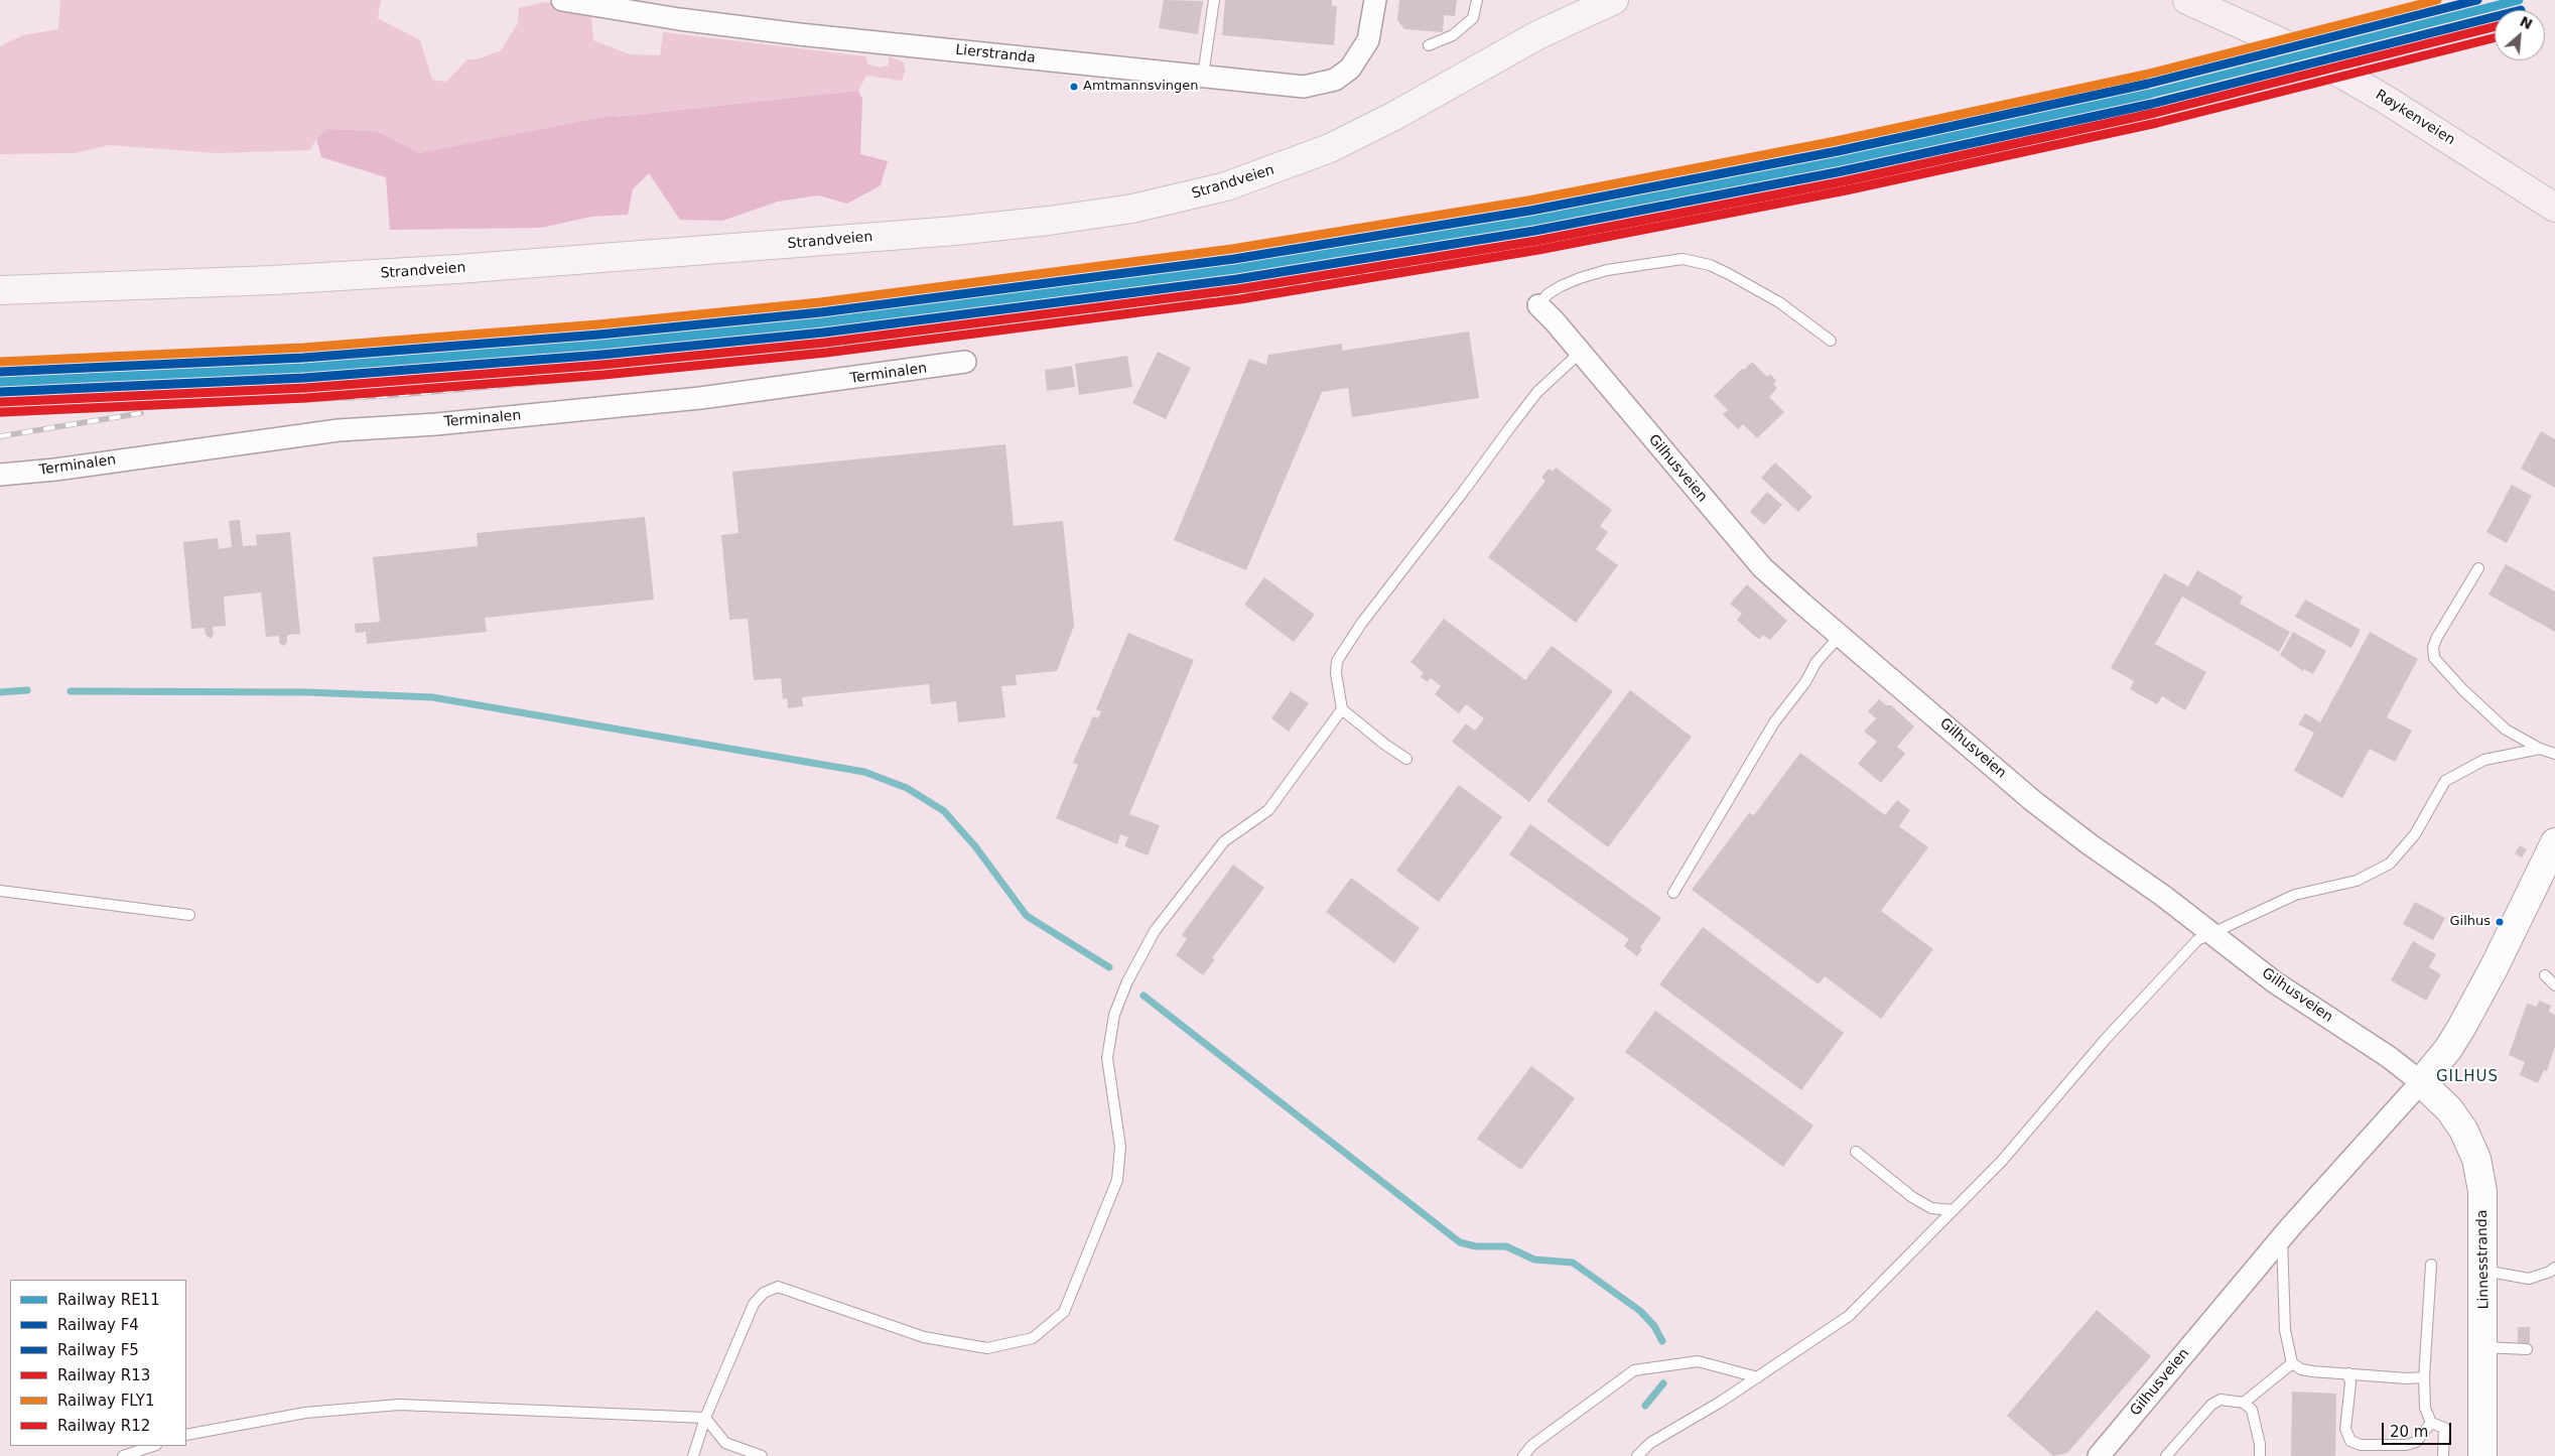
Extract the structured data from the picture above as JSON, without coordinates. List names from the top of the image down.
{
  "streets": {
    "highway": ["Røykenveien"],
    "main road": ["Strandveien"],
    "street": [
      "Lierstranda",
      "Terminalen",
      "Gilhusveien",
      "Linnesstranda"
    ]
  },
  "crossings": [
    ["Gilhusveien", "Linnesstranda"]
  ],
  "districts": ["GILHUS"],
  "places": ["Amtmannsvingen", "Gilhus"],
  "lines": [
    "rail line RE11",
    "rail line F5",
    "rail line FLY1",
    "rail line F4",
    "rail line R13",
    "rail line R12"
  ],
  "legend": [
    "Railway RE11",
    "Railway F4",
    "Railway F5",
    "Railway R13",
    "Railway FLY1",
    "Railway R12"
  ],
  "scale_bar": "20 m",
  "north": "top right"
}
